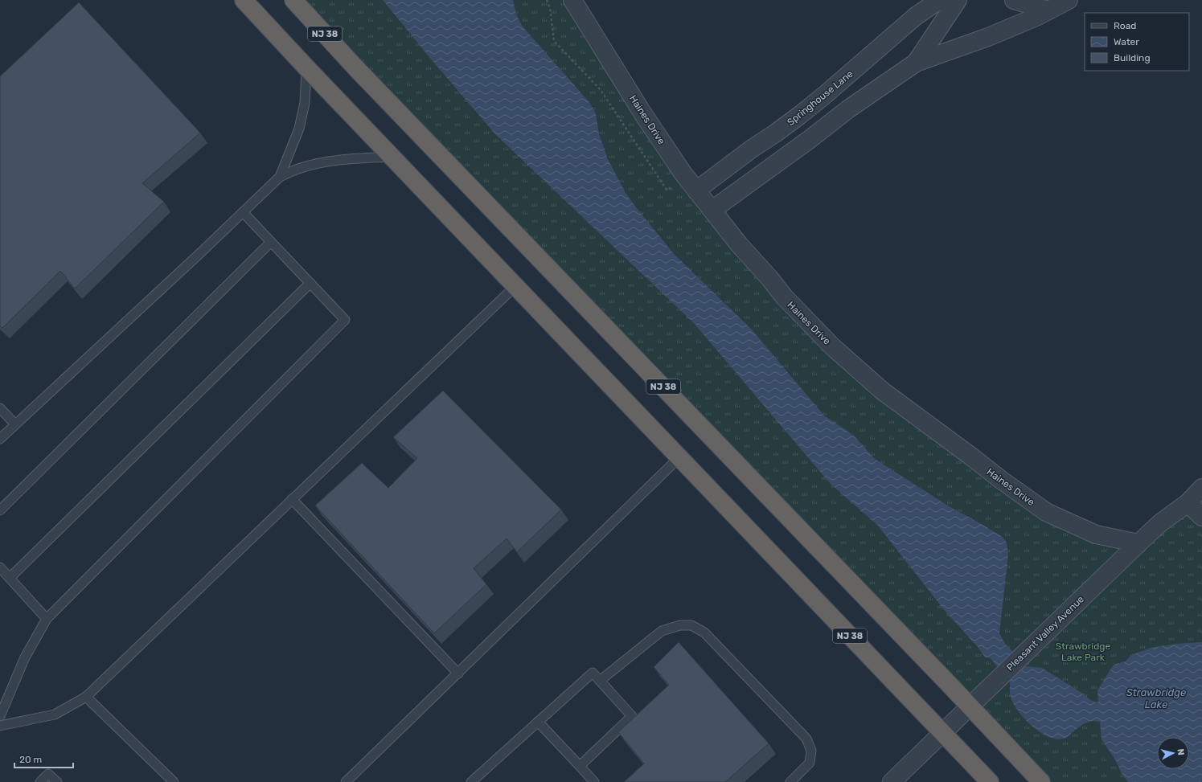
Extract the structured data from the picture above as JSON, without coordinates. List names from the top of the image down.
{
  "streets": {
    "highway": ["NJ 38"],
    "street": ["Springhouse Lane", "Haines Drive", "Pleasant Valley Avenue"]
  },
  "crossings": [
    ["NJ 38", "Pleasant Valley Avenue"],
    ["Springhouse Lane", "Haines Drive"],
    ["Haines Drive", "Pleasant Valley Avenue"]
  ],
  "water": ["Strawbridge Lake"],
  "parks": ["Strawbridge Lake Park"],
  "legend": ["Road", "Water", "Building"],
  "scale_bar": "20 m",
  "north": "right"
}
